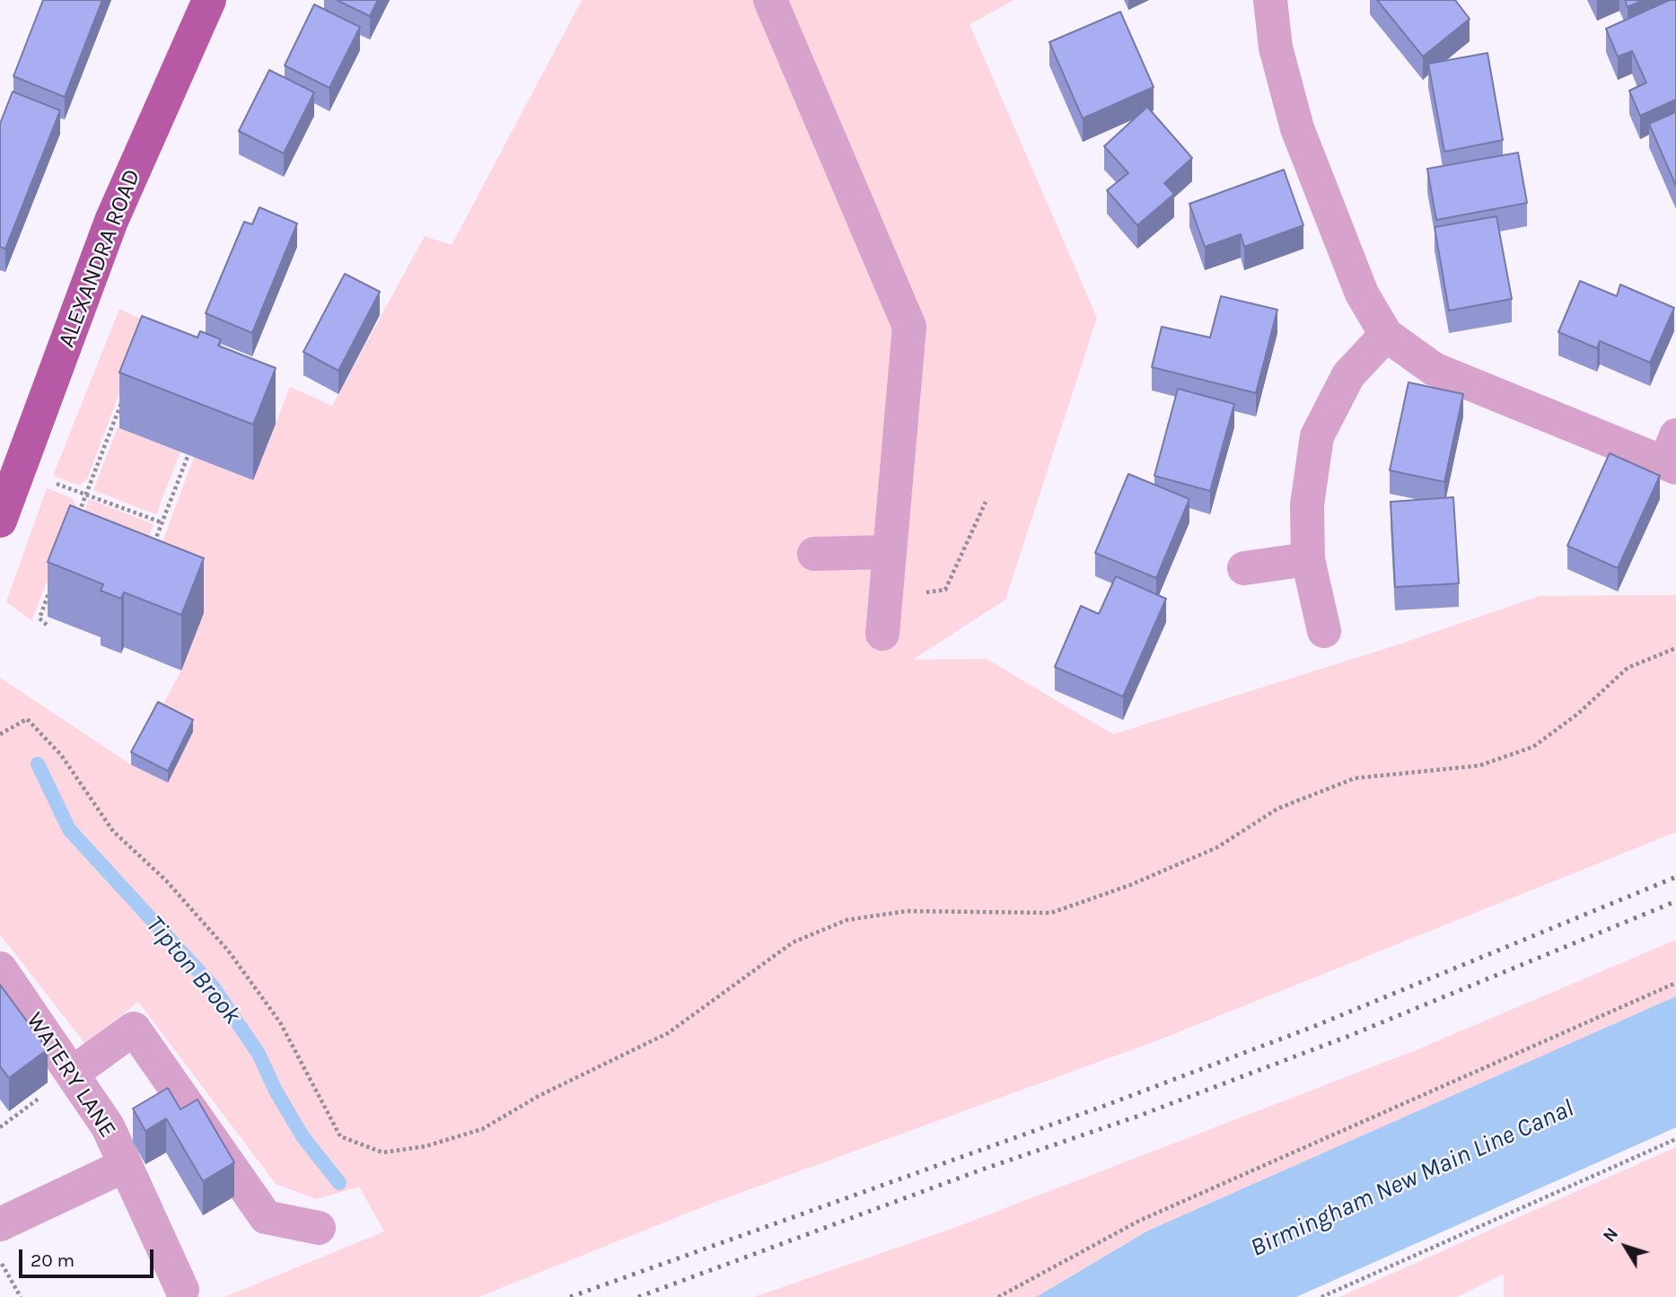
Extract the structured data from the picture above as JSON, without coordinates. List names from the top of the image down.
{
  "streets": {
    "main road": ["ALEXANDRA ROAD"],
    "street": ["WATERY LANE"]
  },
  "water": ["Tipton Brook", "Birmingham New Main Line Canal"],
  "scale_bar": "20 m",
  "north": "top left"
}
